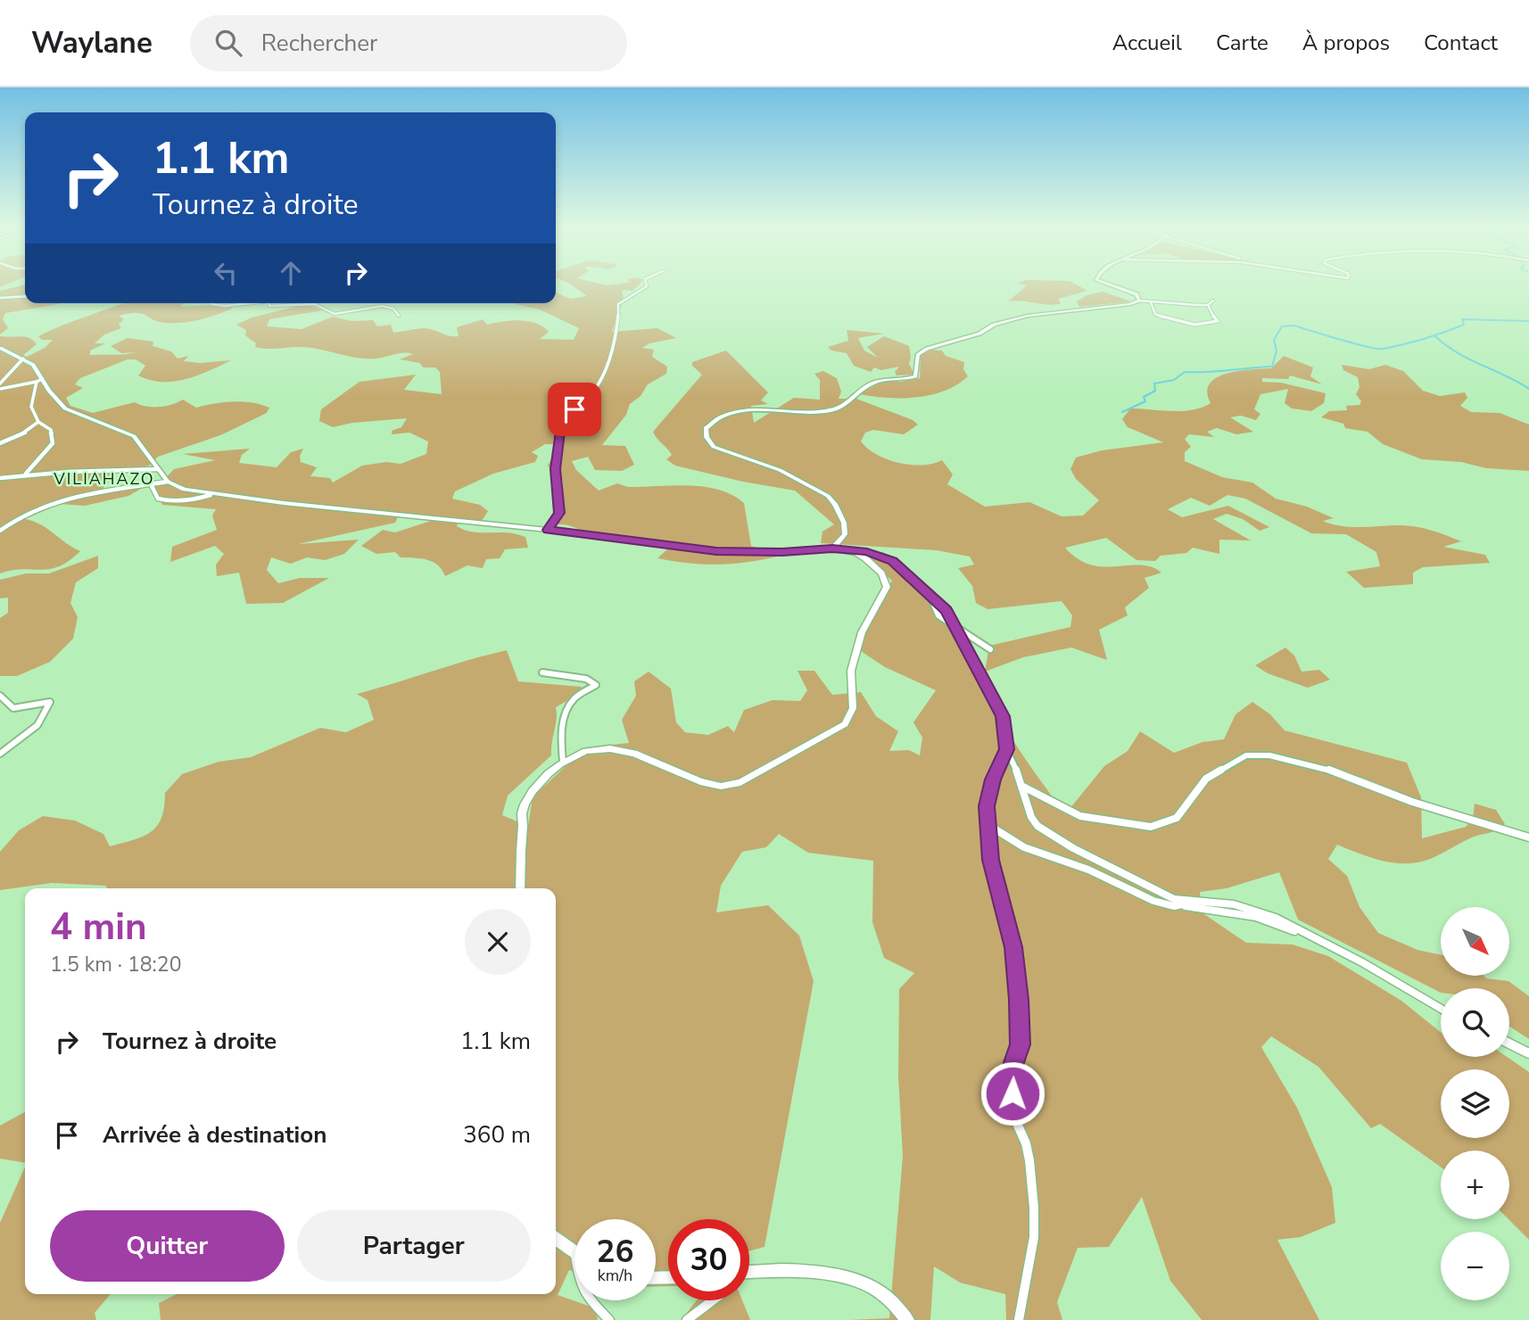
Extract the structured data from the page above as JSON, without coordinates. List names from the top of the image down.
{
  "districts": ["VILIAHAZO"],
  "north": "bottom right",
  "page": {
    "header": "Waylane",
    "search": "Rechercher",
    "nav": [
      "Accueil",
      "Carte",
      "À propos",
      "Contact"
    ],
    "turn": ["1.1 km", "Tournez à droite"],
    "heading": ["4 min", "1.5 km · 18:20"],
    "map_buttons": ["+", "−"],
    "list": [
      {
        "name": "Tournez à droite",
        "value": "1.1 km"
      },
      {
        "name": "Arrivée à destination",
        "value": "360 m"
      }
    ],
    "buttons": ["Quitter", "Partager"],
    "speed": "26 km/h",
    "limit": "30"
  }
}
